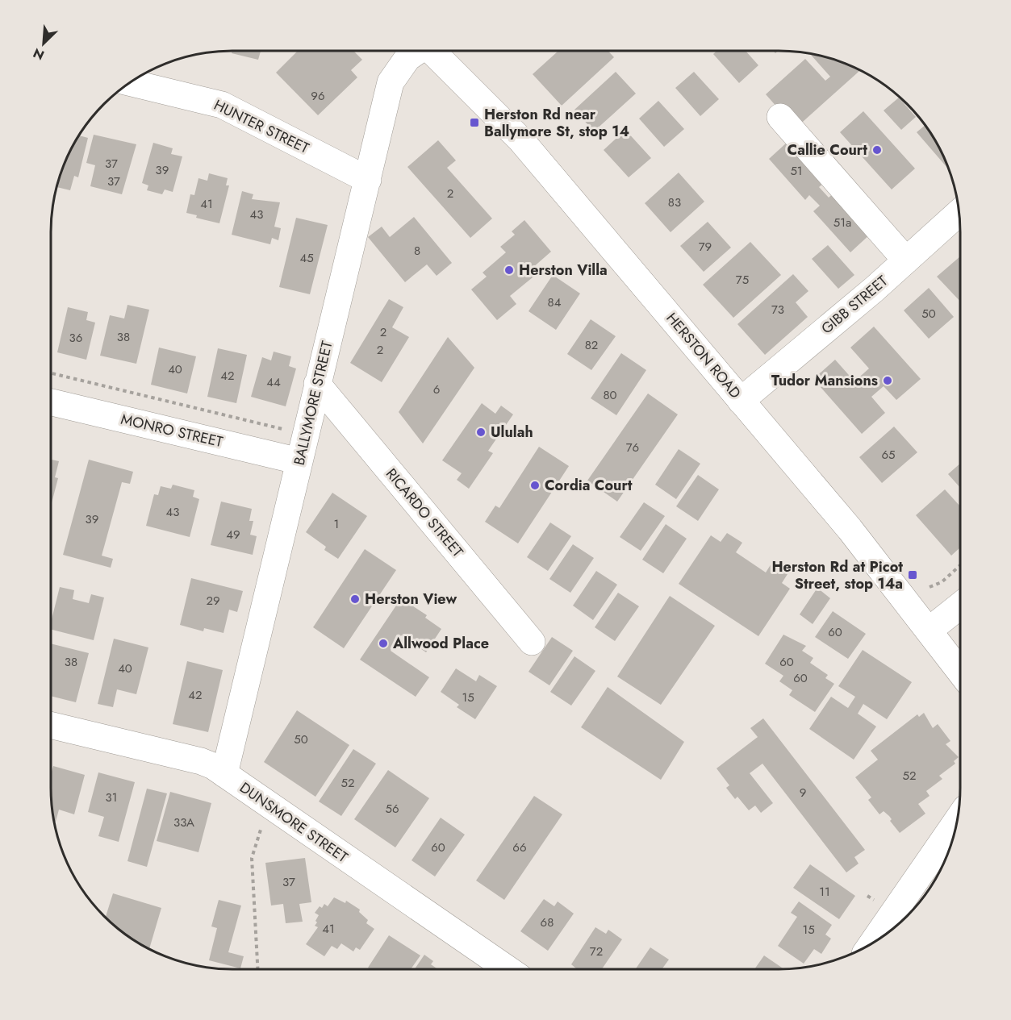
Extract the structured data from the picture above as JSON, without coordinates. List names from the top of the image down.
{
  "streets": {
    "street": [
      "HUNTER STREET",
      "GIBB STREET",
      "HERSTON ROAD",
      "BALLYMORE STREET",
      "MONRO STREET",
      "RICARDO STREET",
      "DUNSMORE STREET"
    ]
  },
  "crossings": [
    ["HUNTER STREET", "BALLYMORE STREET"],
    ["GIBB STREET", "HERSTON ROAD"],
    ["BALLYMORE STREET", "MONRO STREET"],
    ["BALLYMORE STREET", "RICARDO STREET"],
    ["BALLYMORE STREET", "DUNSMORE STREET"]
  ],
  "places": {
    "transit": ["Herston Rd near Ballymore St, stop 14", "Herston Rd at Picot Street, stop 14a"],
    "other": [
      "Callie Court",
      "Herston Villa",
      "Tudor Mansions",
      "Ululah",
      "Cordia Court",
      "Herston View",
      "Allwood Place"
    ]
  },
  "house_numbers": [
    "96",
    "37",
    "39",
    "51",
    "37",
    "2",
    "83",
    "41",
    "43",
    "51a",
    "79",
    "8",
    "45",
    "75",
    "84",
    "73",
    "50",
    "2",
    "38",
    "36",
    "82",
    "2",
    "40",
    "42",
    "44",
    "6",
    "80",
    "76",
    "65",
    "43",
    "39",
    "1",
    "49",
    "29",
    "60",
    "38",
    "60",
    "40",
    "60",
    "42",
    "15",
    "50",
    "52",
    "52",
    "9",
    "31",
    "56",
    "33A",
    "60",
    "66",
    "37",
    "11",
    "68",
    "41",
    "15",
    "72"
  ],
  "north": "bottom left"
}
